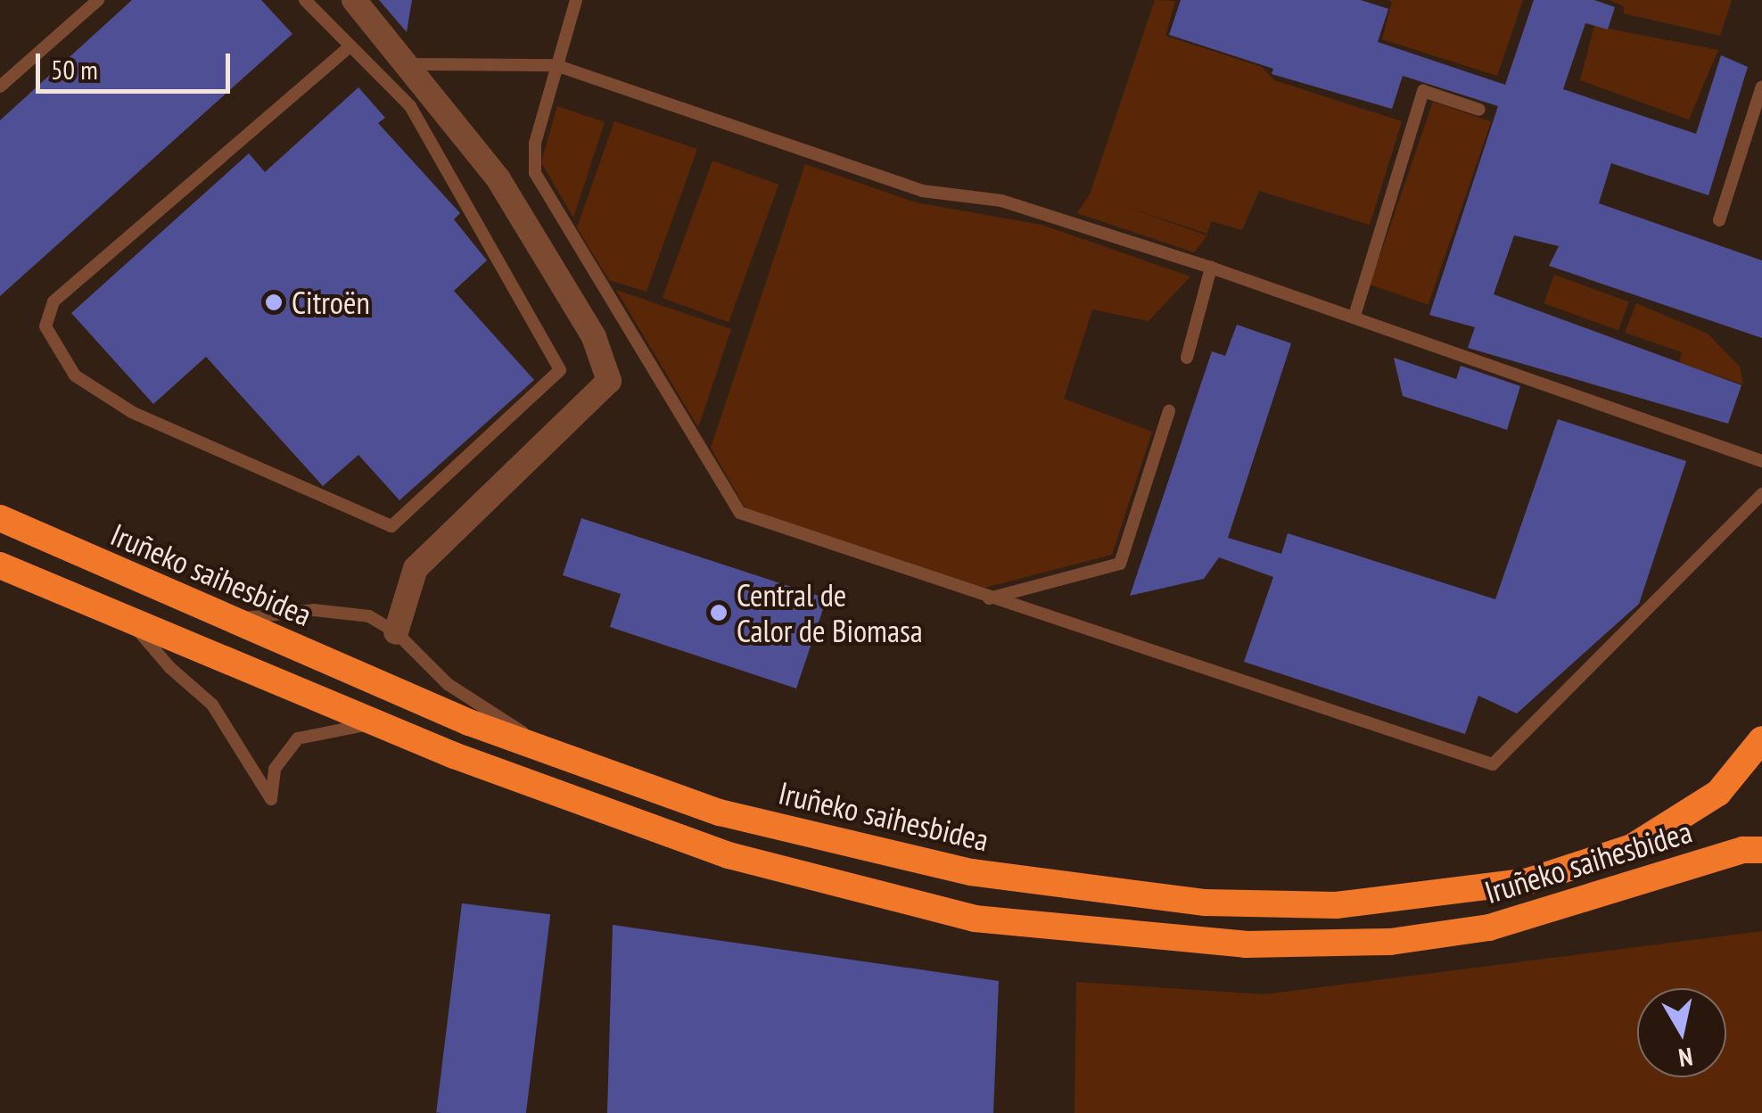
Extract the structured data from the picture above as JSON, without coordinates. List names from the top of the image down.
{
  "streets": {
    "highway": ["Iruñeko saihesbidea"]
  },
  "places": ["Citroën", "Central de Calor de Biomasa"],
  "scale_bar": "50 m",
  "north": "bottom"
}
